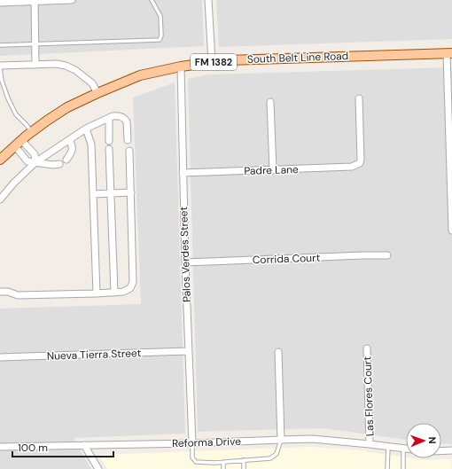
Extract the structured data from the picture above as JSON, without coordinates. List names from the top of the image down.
{
  "streets": {
    "main road": ["South Belt Line Road", "FM 1382"],
    "street": [
      "Padre Lane",
      "Palos Verdes Street",
      "Corrida Court",
      "Nueva Tierra Street",
      "Las Flores Court",
      "Reforma Drive"
    ]
  },
  "crossings": [
    ["South Belt Line Road", "Palos Verdes Street"],
    ["Padre Lane", "Palos Verdes Street"],
    ["Palos Verdes Street", "Corrida Court"],
    ["Palos Verdes Street", "Nueva Tierra Street"],
    ["Palos Verdes Street", "Reforma Drive"],
    ["Las Flores Court", "Reforma Drive"]
  ],
  "scale_bar": "100 m",
  "north": "right"
}
